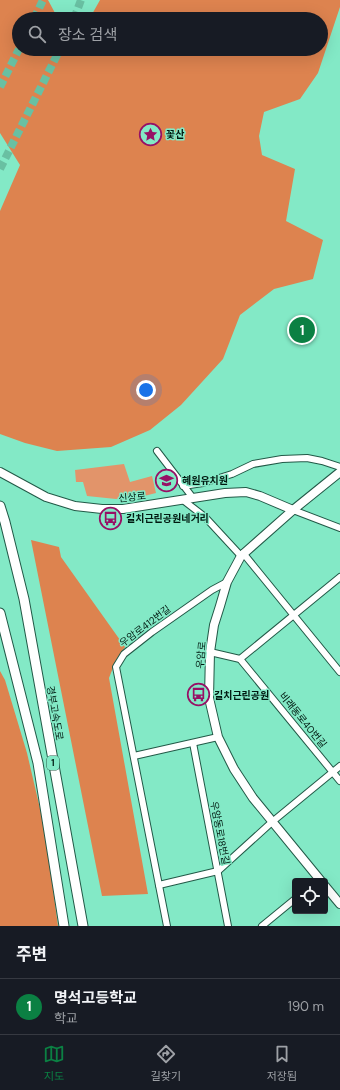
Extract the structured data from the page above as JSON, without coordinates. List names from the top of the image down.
{
  "streets": {
    "highway": ["경부고속도로", "1"],
    "main road": ["신상로", "우암로"],
    "street": ["우암로412번길", "비래동로40번길", "우암동로18번길"]
  },
  "crossings": [
    ["신상로", "우암로"],
    ["우암로412번길", "우암로"]
  ],
  "places": {
    "place": ["꽃산"],
    "school or university": ["혜원유치원"],
    "bus stop": ["길치근린공원네거리", "길치근린공원"]
  },
  "page": {
    "search": "장소 검색",
    "pins": "1",
    "heading": "주변",
    "list": [
      {
        "mark": "1",
        "name": "명석고등학교",
        "note": "학교",
        "value": "190 m"
      }
    ],
    "nav": ["지도", "길찾기", "저장됨"]
  }
}
